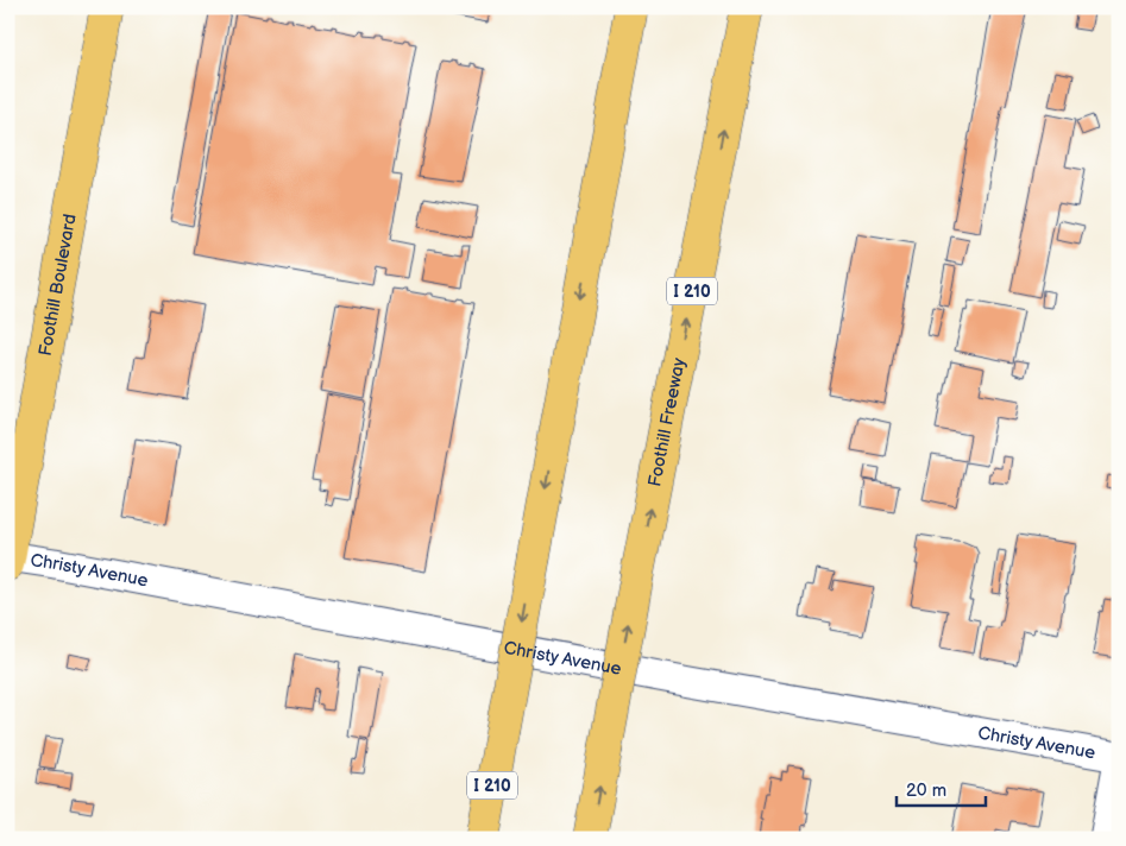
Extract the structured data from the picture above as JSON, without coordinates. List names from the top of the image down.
{
  "streets": {
    "main road": ["Foothill Boulevard", "I 210", "Foothill Freeway"],
    "street": ["Christy Avenue"]
  },
  "crossings": [
    ["Foothill Boulevard", "Christy Avenue"]
  ],
  "scale_bar": "20 m"
}
